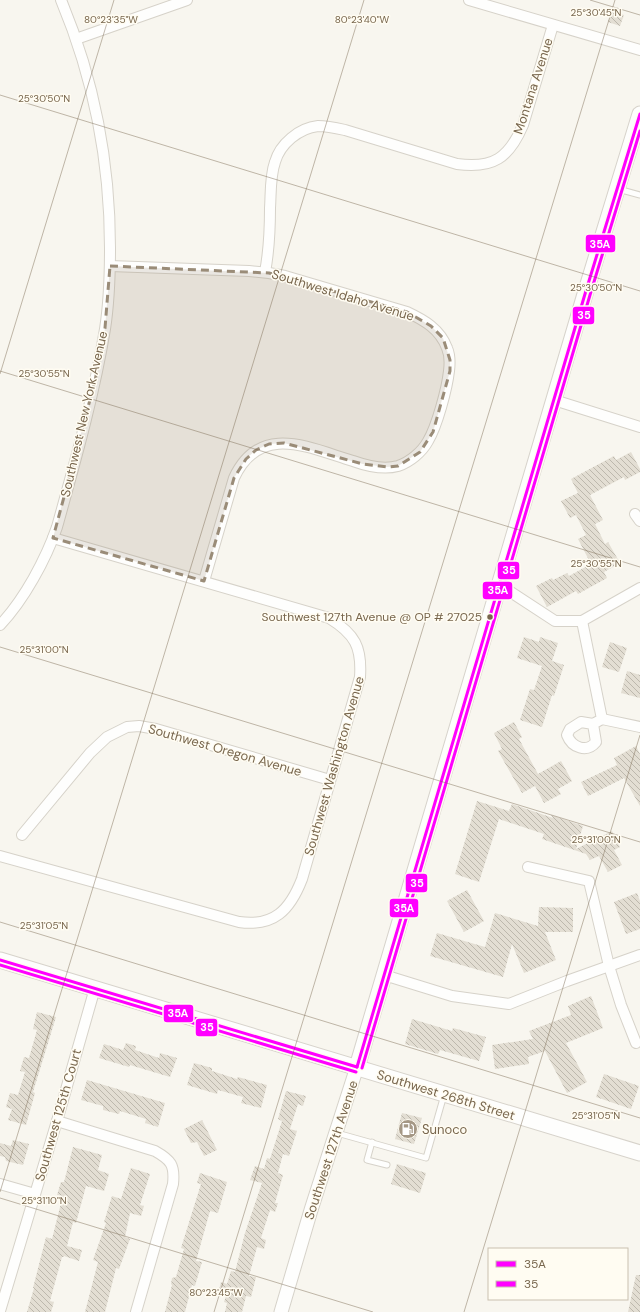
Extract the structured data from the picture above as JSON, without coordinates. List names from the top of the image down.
{
  "streets": {
    "main road": ["Southwest 268th Street", "Southwest 127th Avenue"],
    "street": [
      "Montana Avenue",
      "Southwest Idaho Avenue",
      "Southwest New York Avenue",
      "Southwest Oregon Avenue",
      "Southwest Washington Avenue",
      "Southwest 125th Court"
    ]
  },
  "crossings": [
    ["Montana Avenue", "Southwest Idaho Avenue"],
    ["Southwest Idaho Avenue", "Southwest New York Avenue"],
    ["Southwest Idaho Avenue", "Southwest Washington Avenue"],
    ["Southwest New York Avenue", "Southwest Washington Avenue"],
    ["Southwest Oregon Avenue", "Southwest Washington Avenue"],
    ["Southwest 268th Street", "Southwest 125th Court"],
    ["Southwest 268th Street", "Southwest 127th Avenue"]
  ],
  "places": {
    "other": ["Southwest 127th Avenue @ OP # 27025"],
    "fuel station": ["Sunoco"]
  },
  "lines": ["transit line 35A", "transit line 35"],
  "legend": ["35A", "35"],
  "coordinates": [
    "25°30'45\"N",
    "80°23'35\"W",
    "80°23'40\"W",
    "25°30'50\"N",
    "25°30'55\"N",
    "25°31'00\"N",
    "25°31'05\"N",
    "25°31'10\"N",
    "80°23'45\"W"
  ]
}
